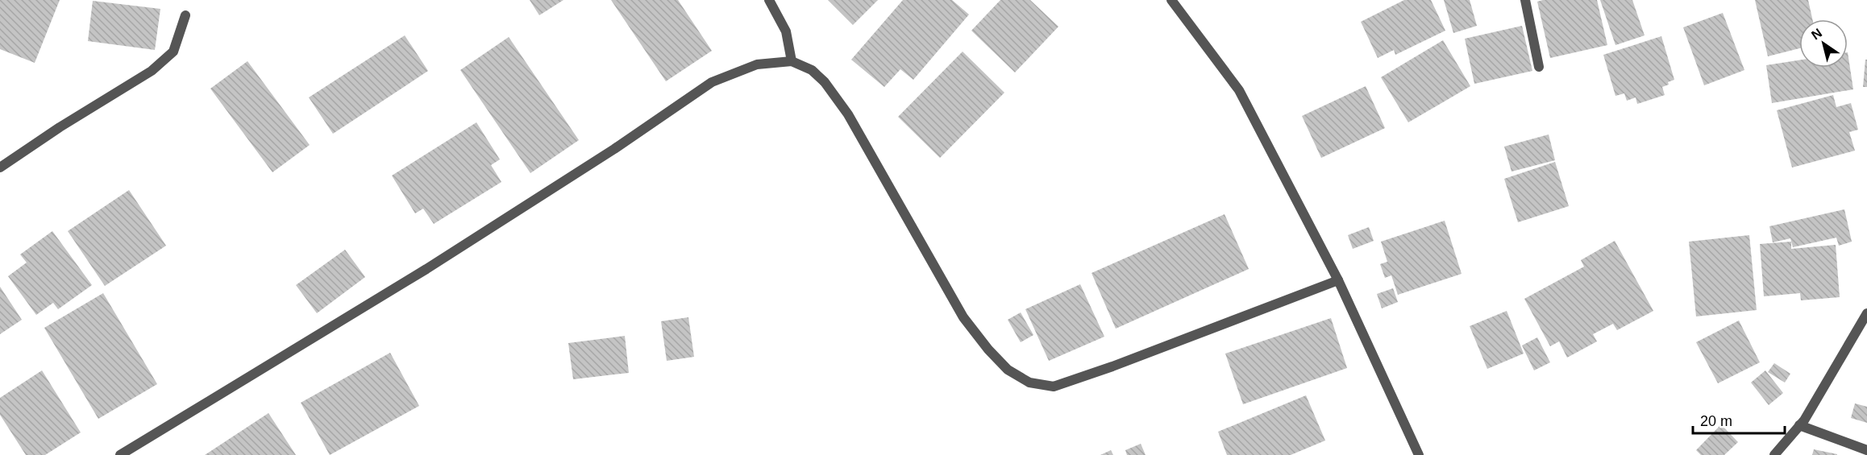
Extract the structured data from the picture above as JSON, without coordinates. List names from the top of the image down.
{
  "scale_bar": "20 m",
  "north": "top left"
}
